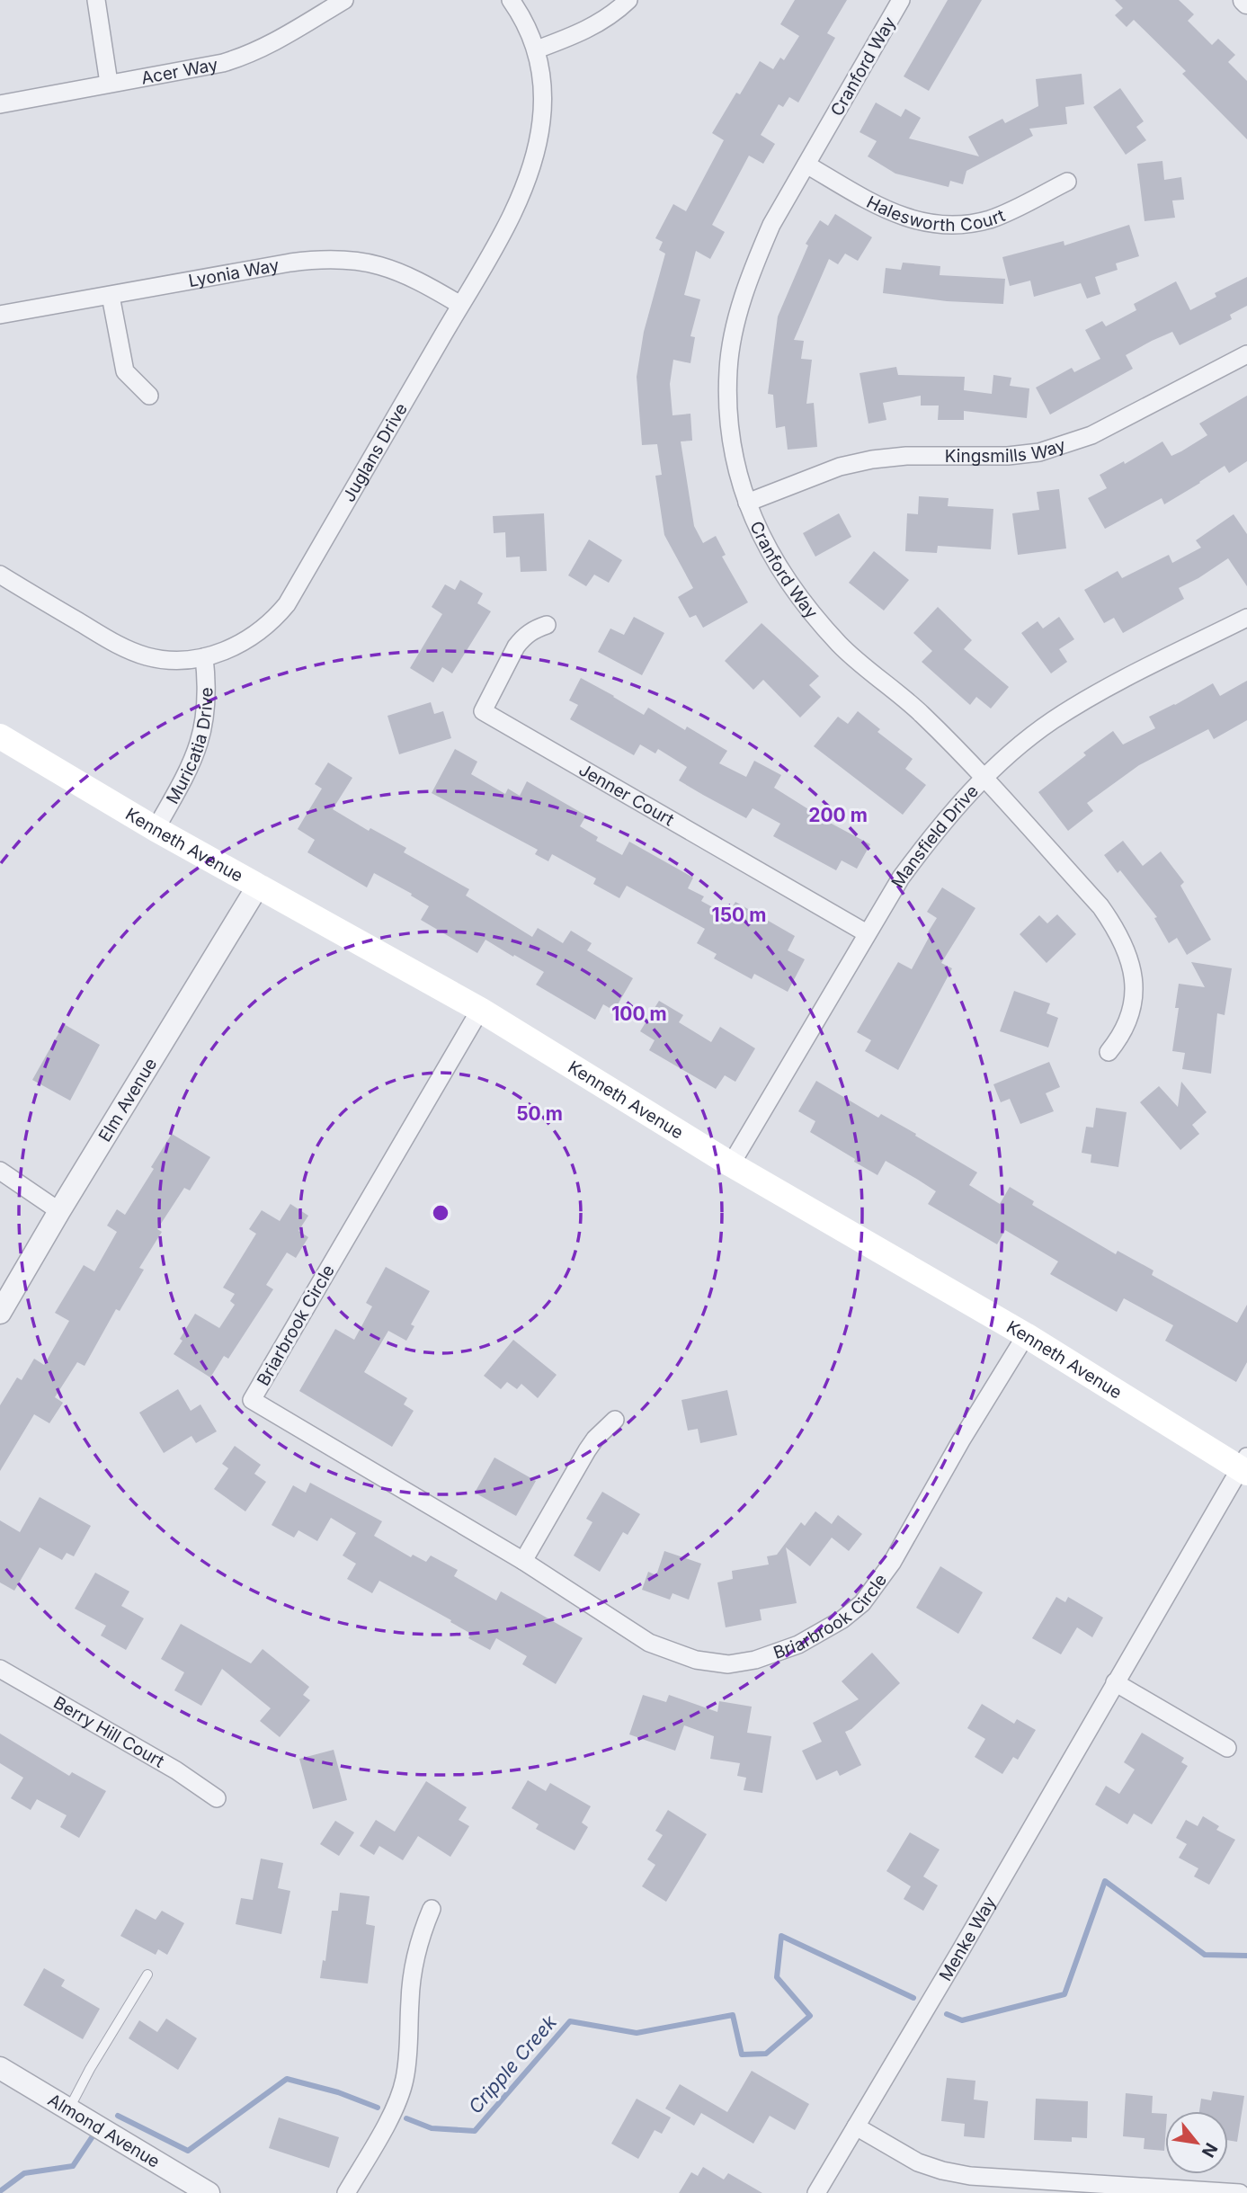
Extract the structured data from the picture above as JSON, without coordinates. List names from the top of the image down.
{
  "streets": {
    "main road": ["Kenneth Avenue"],
    "street": [
      "Cranford Way",
      "Acer Way",
      "Halesworth Court",
      "Lyonia Way",
      "Kingsmills Way",
      "Juglans Drive",
      "Muricatia Drive",
      "Jenner Court",
      "Mansfield Drive",
      "Elm Avenue",
      "Briarbrook Circle",
      "Berry Hill Court",
      "Menke Way",
      "Almond Avenue"
    ]
  },
  "crossings": [
    ["Cranford Way", "Halesworth Court"],
    ["Cranford Way", "Kingsmills Way"],
    ["Cranford Way", "Mansfield Drive"],
    ["Lyonia Way", "Juglans Drive"],
    ["Juglans Drive", "Muricatia Drive"],
    ["Muricatia Drive", "Kenneth Avenue"],
    ["Jenner Court", "Mansfield Drive"],
    ["Mansfield Drive", "Kenneth Avenue"],
    ["Kenneth Avenue", "Elm Avenue"],
    ["Kenneth Avenue", "Briarbrook Circle"],
    ["Kenneth Avenue", "Menke Way"]
  ],
  "water": ["Cripple Creek"],
  "north": "bottom right",
  "rings": [
    "200 m",
    "150 m",
    "100 m",
    "50 m"
  ]
}
